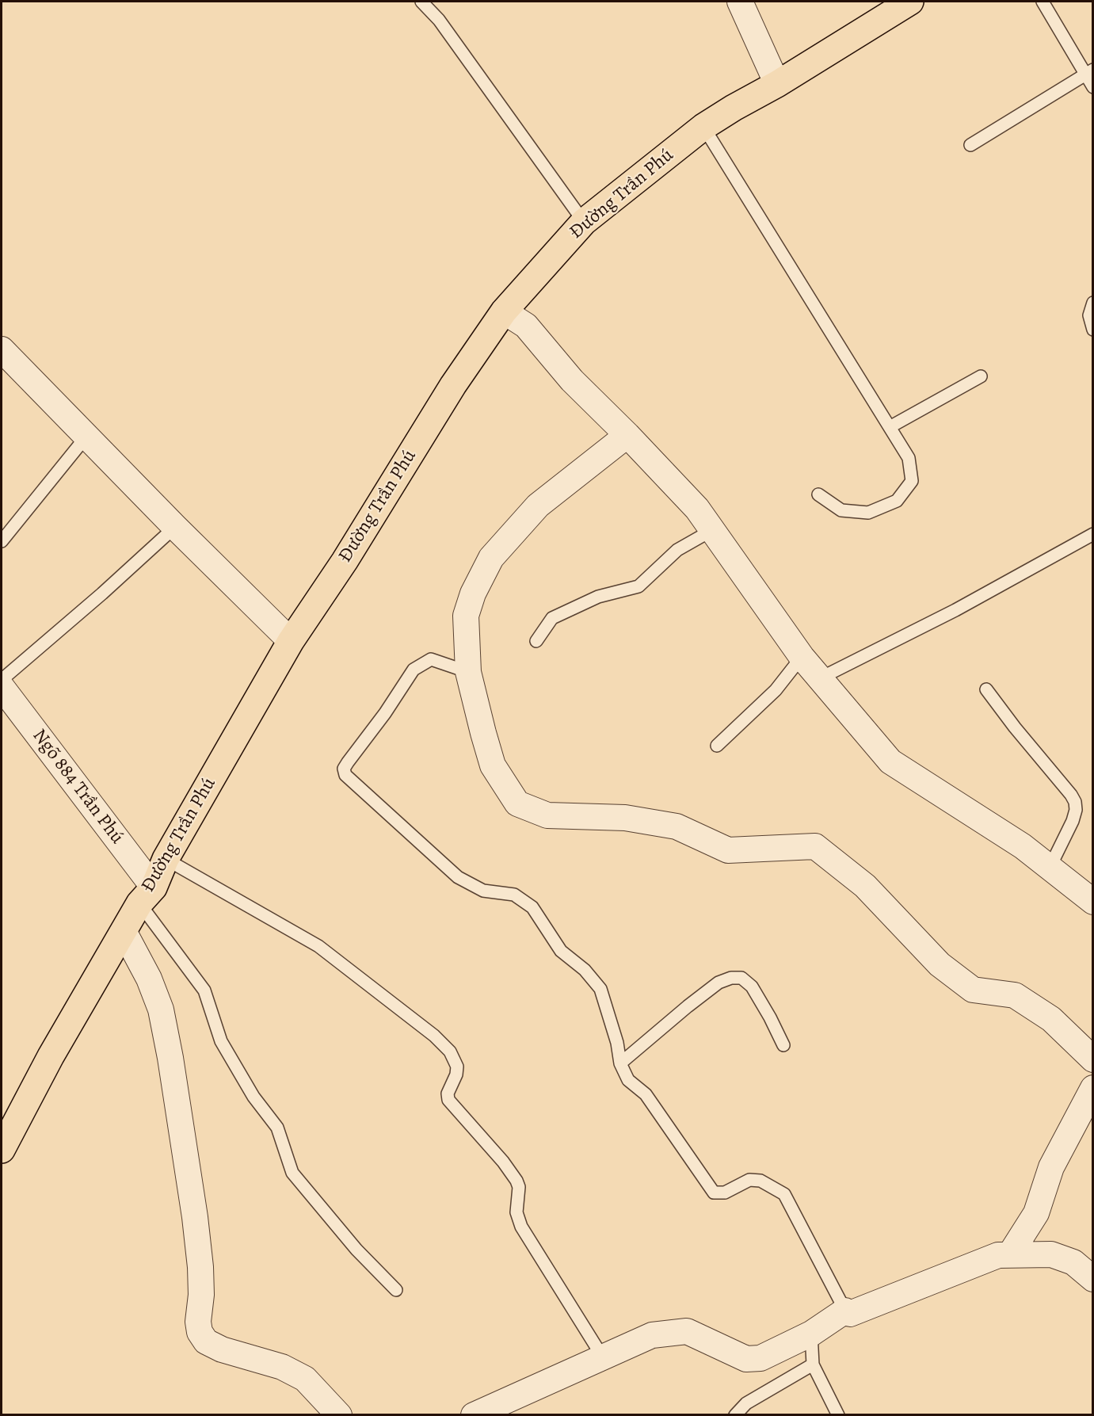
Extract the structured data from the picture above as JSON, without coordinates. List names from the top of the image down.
{
  "streets": {
    "main road": ["Đường Trần Phú"],
    "street": ["Ngõ 884 Trần Phú"]
  },
  "crossings": [
    ["Đường Trần Phú", "Ngõ 884 Trần Phú"]
  ]
}
